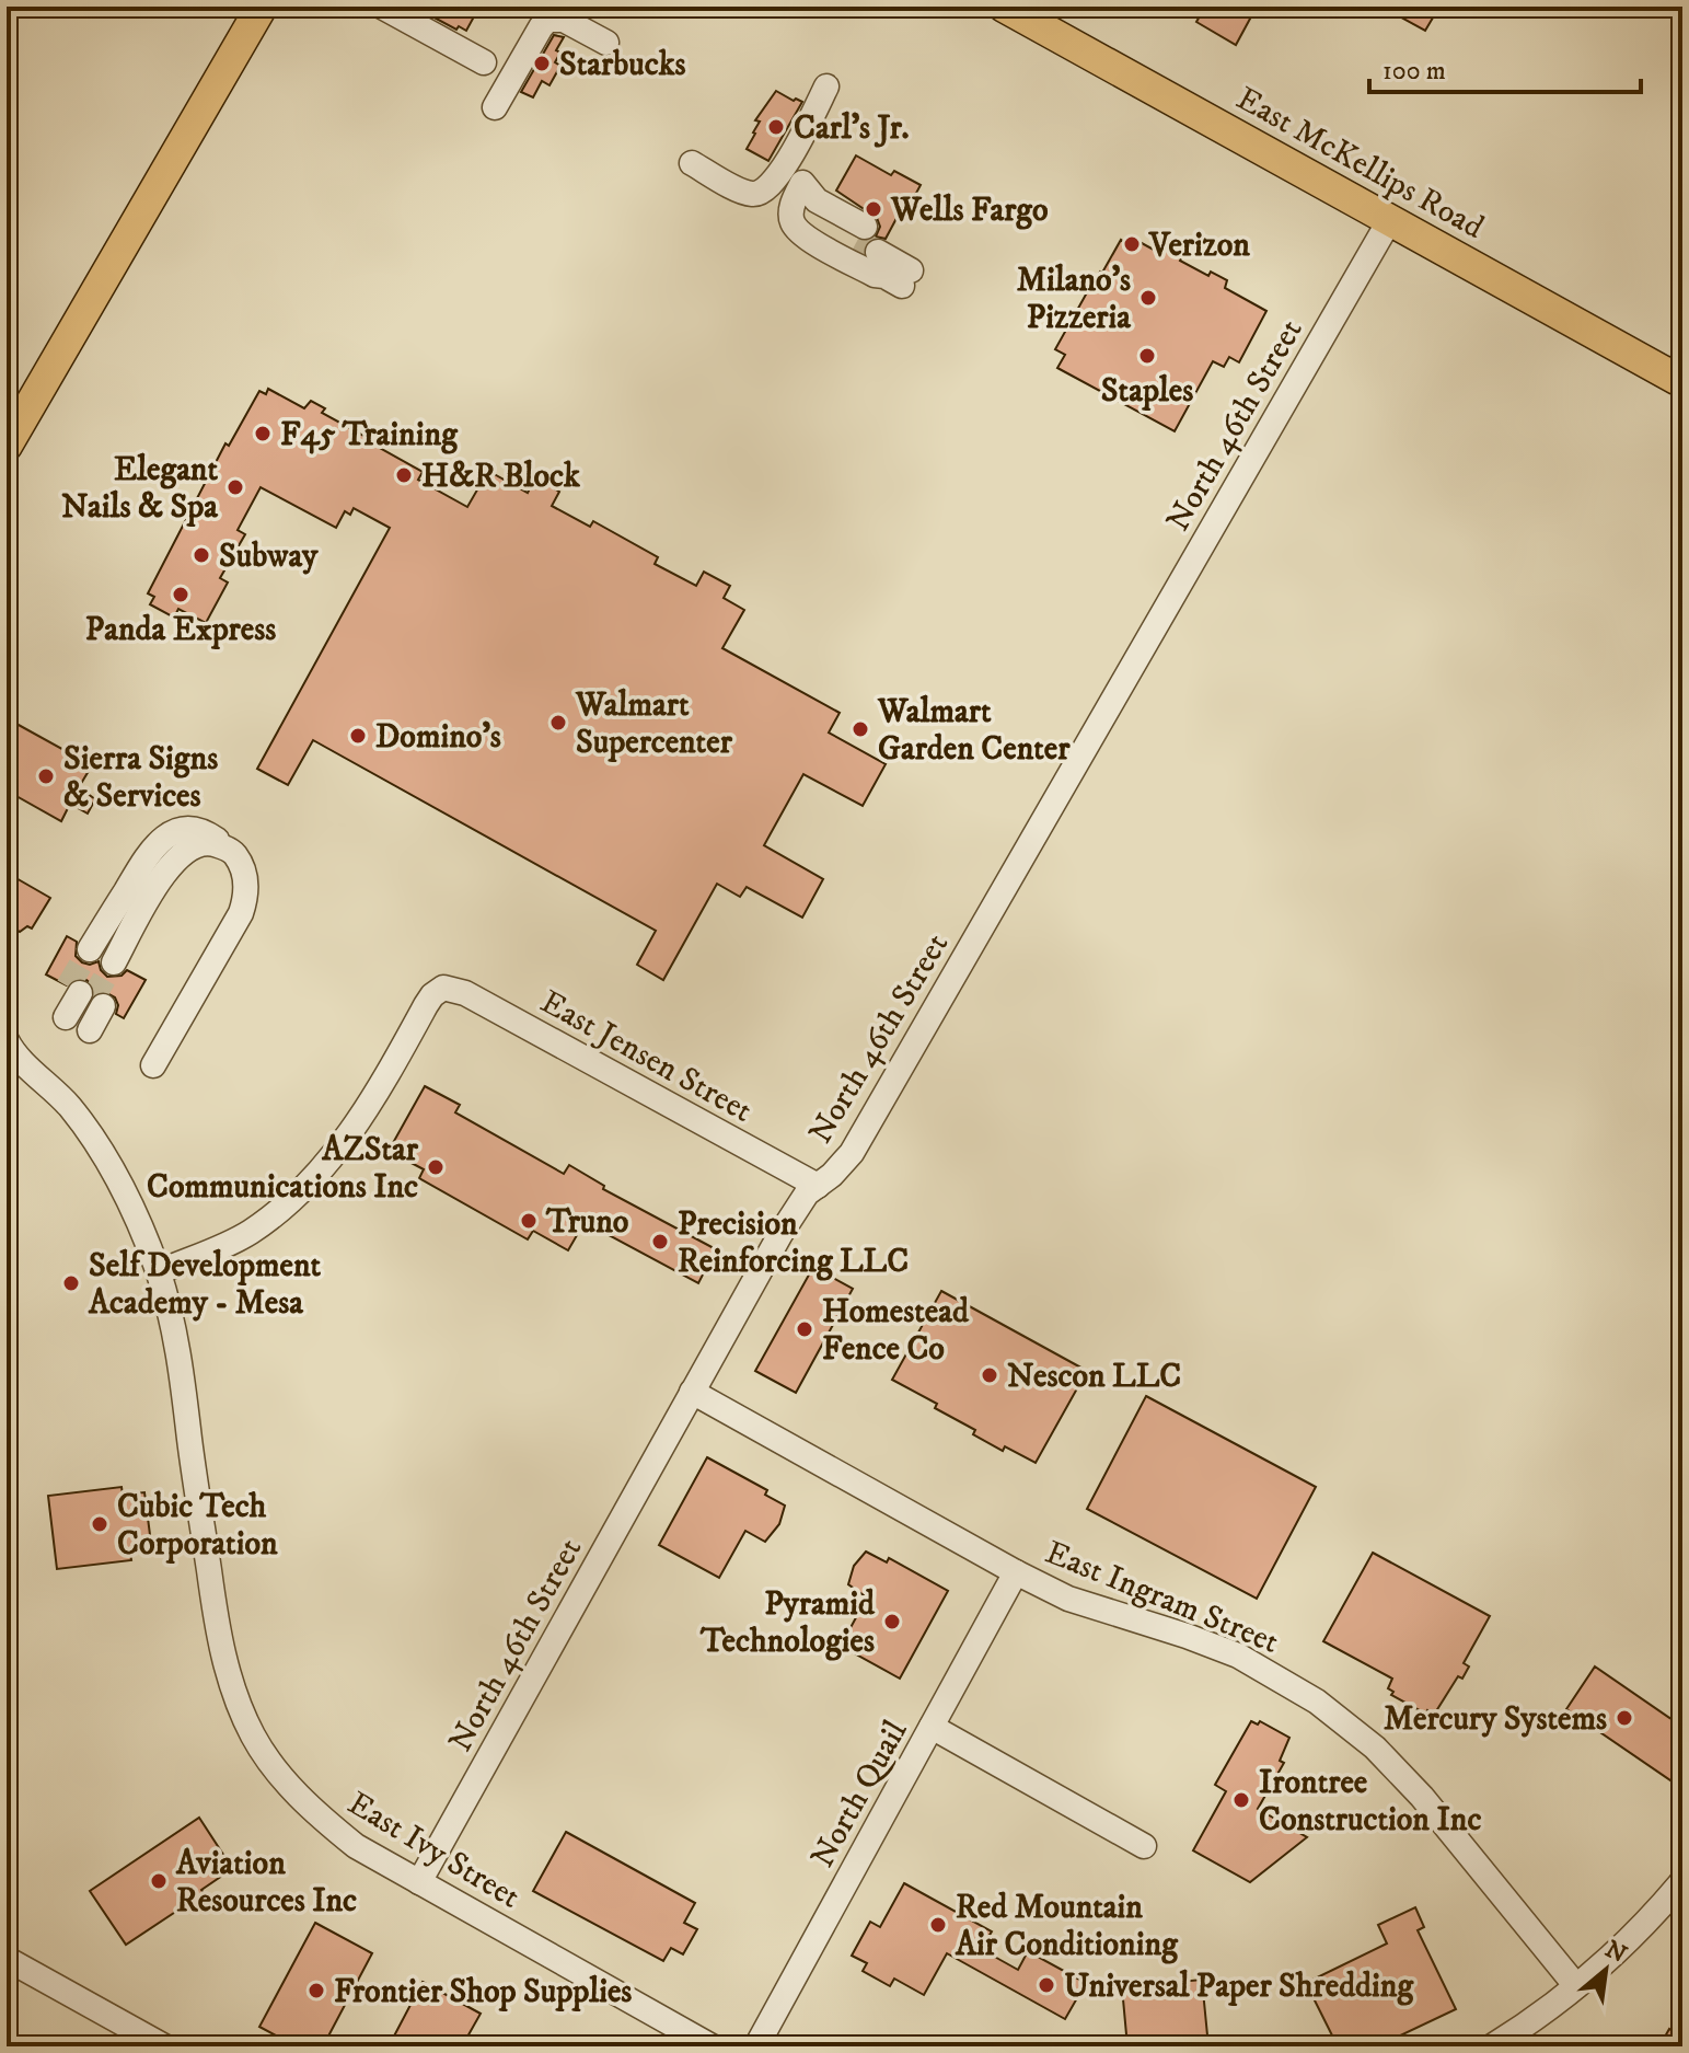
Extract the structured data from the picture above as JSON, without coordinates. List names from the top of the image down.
{
  "streets": {
    "main road": ["East McKellips Road"],
    "street": [
      "North 46th Street",
      "East Jensen Street",
      "East Ingram Street",
      "North Quail",
      "East Ivy Street"
    ]
  },
  "crossings": [
    ["East McKellips Road", "North 46th Street"],
    ["North 46th Street", "East Jensen Street"],
    ["North 46th Street", "East Ingram Street"],
    ["North 46th Street", "East Ivy Street"],
    ["East Jensen Street", "East Ivy Street"],
    ["East Ingram Street", "North Quail"]
  ],
  "places": [
    "Starbucks",
    "Carl's Jr.",
    "Wells Fargo",
    "Verizon",
    "Milano's Pizzeria",
    "Staples",
    "F45 Training",
    "H&R Block",
    "Elegant Nails & Spa",
    "Subway",
    "Panda Express",
    "Walmart Supercenter",
    "Walmart Garden Center",
    "Domino's",
    "Sierra Signs & Services",
    "AZStar Communications Inc",
    "Truno",
    "Precision Reinforcing LLC",
    "Self Development Academy - Mesa",
    "Homestead Fence Co",
    "Nescon LLC",
    "Cubic Tech Corporation",
    "Pyramid Technologies",
    "Mercury Systems",
    "Irontree Construction Inc",
    "Aviation Resources Inc",
    "Red Mountain Air Conditioning",
    "Universal Paper Shredding",
    "Frontier Shop Supplies"
  ],
  "scale_bar": "100 m",
  "north": "top right"
}
